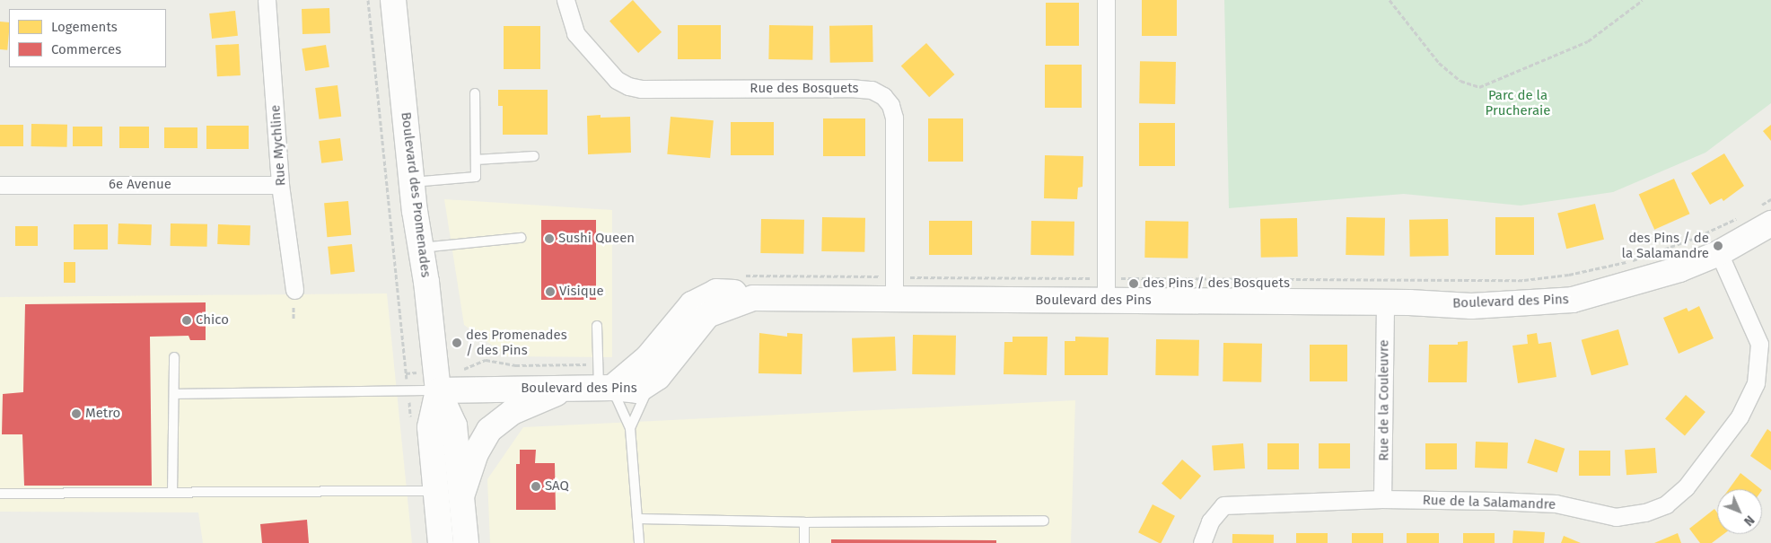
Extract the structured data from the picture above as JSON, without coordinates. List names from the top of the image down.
{
  "streets": {
    "street": [
      "Rue des Bosquets",
      "Rue Mychline",
      "6e Avenue",
      "Boulevard des Promenades",
      "Boulevard des Pins",
      "Rue de la Couleuvre",
      "Rue de la Salamandre"
    ]
  },
  "crossings": [
    ["Rue des Bosquets", "Boulevard des Pins"],
    ["Rue Mychline", "6e Avenue"],
    ["Boulevard des Promenades", "Boulevard des Pins"],
    ["Boulevard des Pins", "Rue de la Couleuvre"],
    ["Boulevard des Pins", "Rue de la Salamandre"],
    ["Rue de la Couleuvre", "Rue de la Salamandre"]
  ],
  "parks": ["Parc de la Prucheraie"],
  "places": [
    "Sushi Queen",
    "des Pins / de la Salamandre",
    "des Pins / des Bosquets",
    "Visique",
    "Chico",
    "des Promenades / des Pins",
    "Metro",
    "SAQ"
  ],
  "legend": ["Logements", "Commerces"],
  "north": "bottom right"
}
